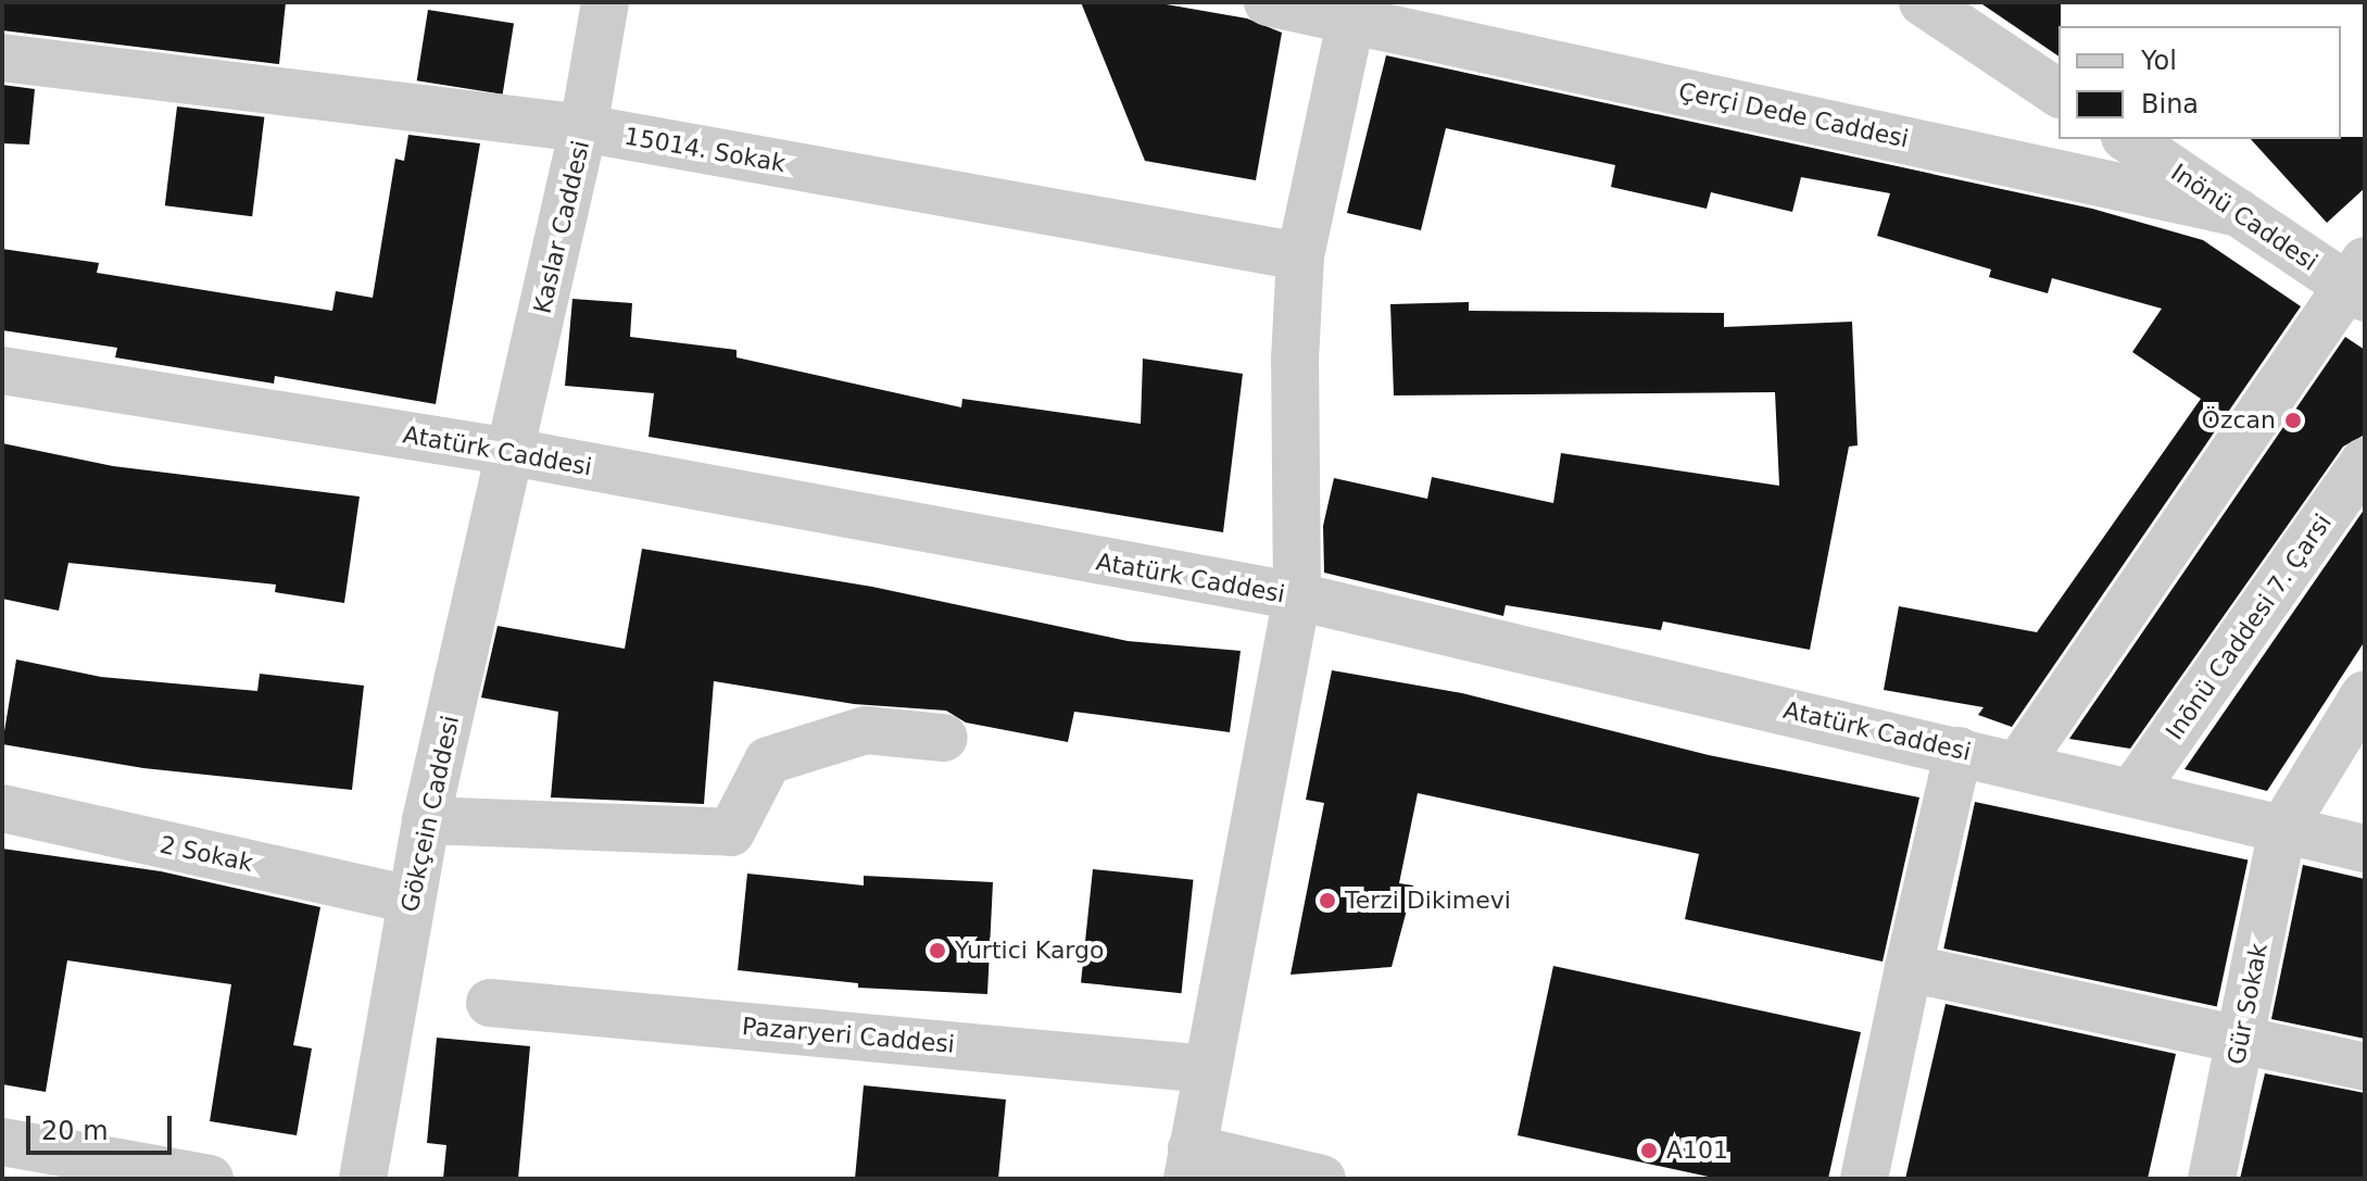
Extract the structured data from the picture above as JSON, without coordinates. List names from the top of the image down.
{
  "streets": {
    "street": [
      "Çerçi Dede Caddesi",
      "15014. Sokak",
      "Inönü Caddesi",
      "Kaslar Caddesi",
      "Atatürk Caddesi",
      "Inōnü Caddesi 7. Çarsi",
      "Gökçein Caddesi",
      "2 Sokak",
      "Gür Sokak",
      "Pazaryeri Caddesi"
    ]
  },
  "crossings": [
    ["Çerçi Dede Caddesi", "Inönü Caddesi"],
    ["15014. Sokak", "Kaslar Caddesi"],
    ["Kaslar Caddesi", "Atatürk Caddesi"],
    ["Kaslar Caddesi", "Gökçein Caddesi"],
    ["Atatürk Caddesi", "Inōnü Caddesi 7. Çarsi"],
    ["Atatürk Caddesi", "Gökçein Caddesi"],
    ["Atatürk Caddesi", "Gür Sokak"],
    ["Gökçein Caddesi", "2 Sokak"]
  ],
  "places": [
    "Özcan",
    "Terzi Dikimevi",
    "Yurtici Kargo",
    "A101"
  ],
  "legend": ["Yol", "Bina"],
  "scale_bar": "20 m"
}
